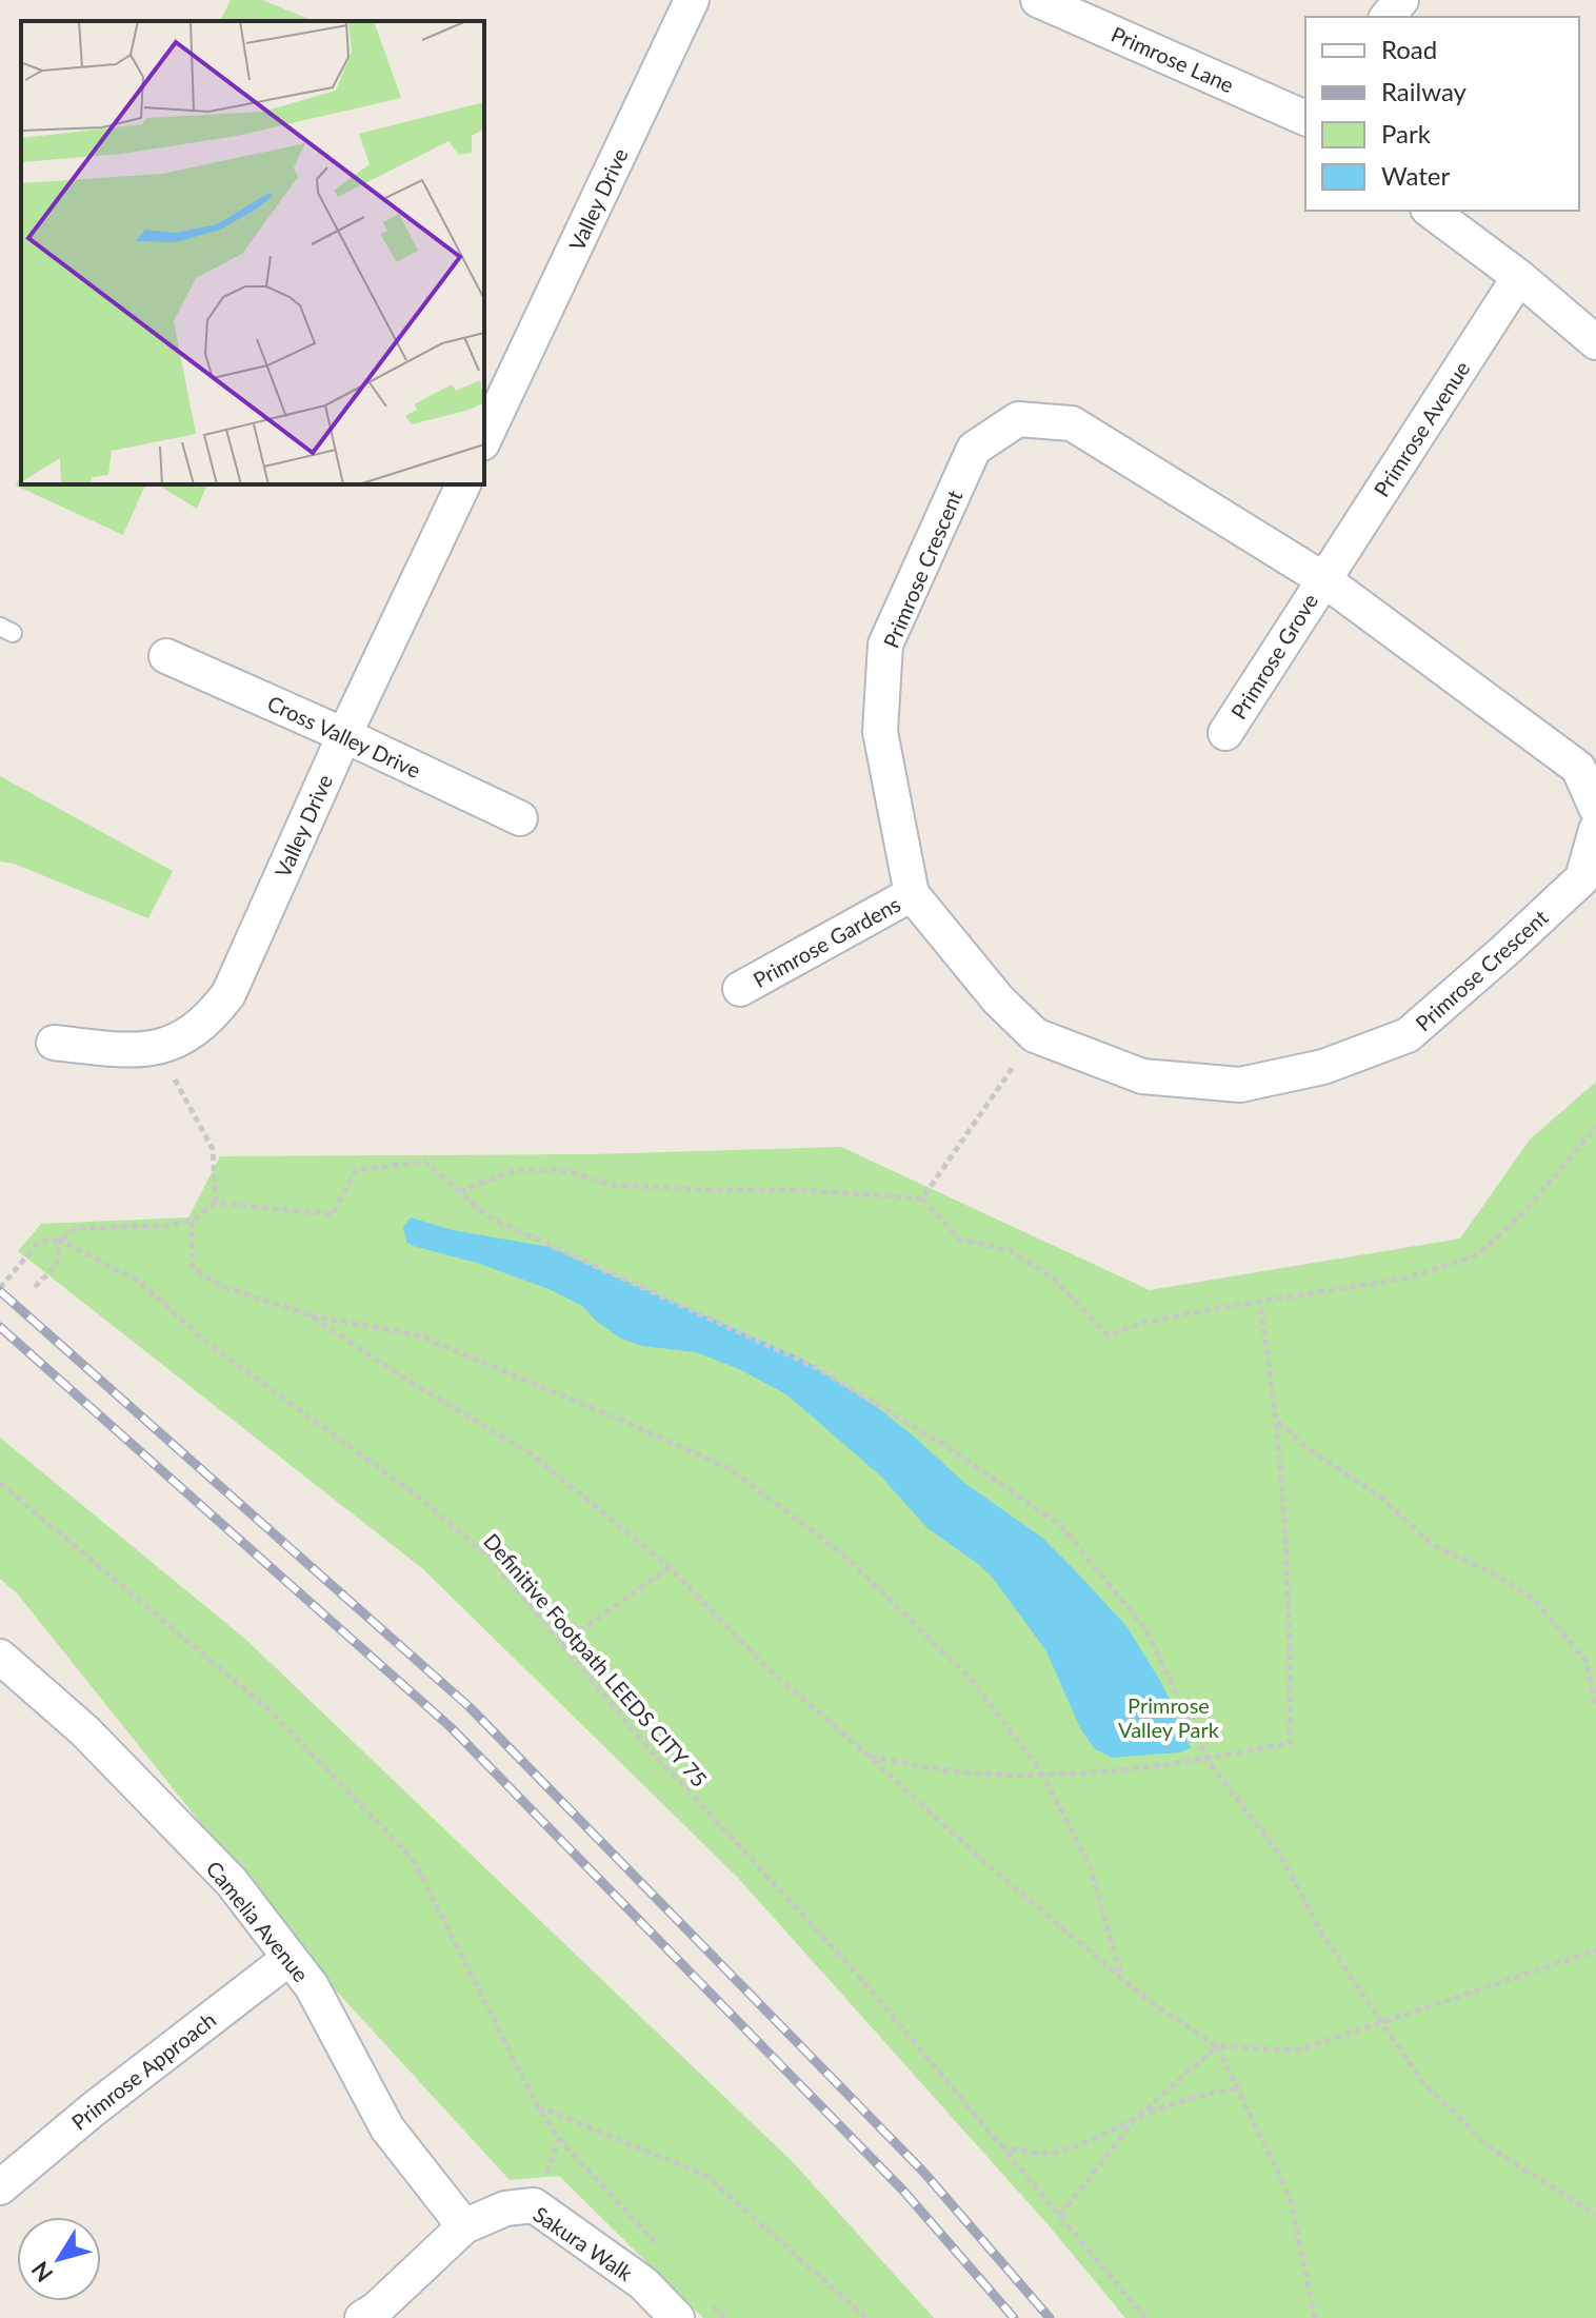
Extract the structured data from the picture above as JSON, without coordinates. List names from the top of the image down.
{
  "streets": {
    "street": [
      "Primrose Lane",
      "Valley Drive",
      "Primrose Avenue",
      "Primrose Crescent",
      "Primrose Grove",
      "Cross Valley Drive",
      "Primrose Gardens",
      "Camelia Avenue",
      "Primrose Approach",
      "Sakura Walk"
    ],
    "path": ["Definitive Footpath LEEDS CITY 75"]
  },
  "crossings": [
    ["Valley Drive", "Cross Valley Drive"],
    ["Primrose Avenue", "Primrose Crescent"],
    ["Primrose Avenue", "Primrose Grove"],
    ["Primrose Crescent", "Primrose Grove"],
    ["Primrose Crescent", "Primrose Gardens"],
    ["Camelia Avenue", "Primrose Approach"],
    ["Camelia Avenue", "Sakura Walk"]
  ],
  "parks": ["Primrose Valley Park"],
  "legend": [
    "Road",
    "Railway",
    "Park",
    "Water"
  ],
  "north": "bottom left"
}
